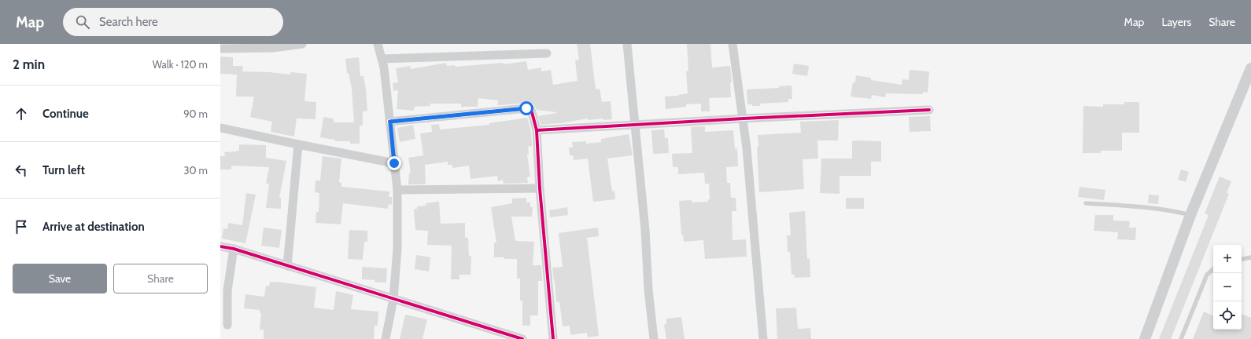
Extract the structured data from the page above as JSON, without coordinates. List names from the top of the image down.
{
  "page": {
    "header": "Map",
    "search": "Search here",
    "nav": ["Map", "Layers", "Share"],
    "heading": ["2 min", "Walk · 120 m"],
    "list": [
      ["Continue", "90 m"],
      ["Turn left", "30 m"],
      "Arrive at destination"
    ],
    "map_buttons": ["+", "−"],
    "buttons": ["Save", "Share"]
  }
}
